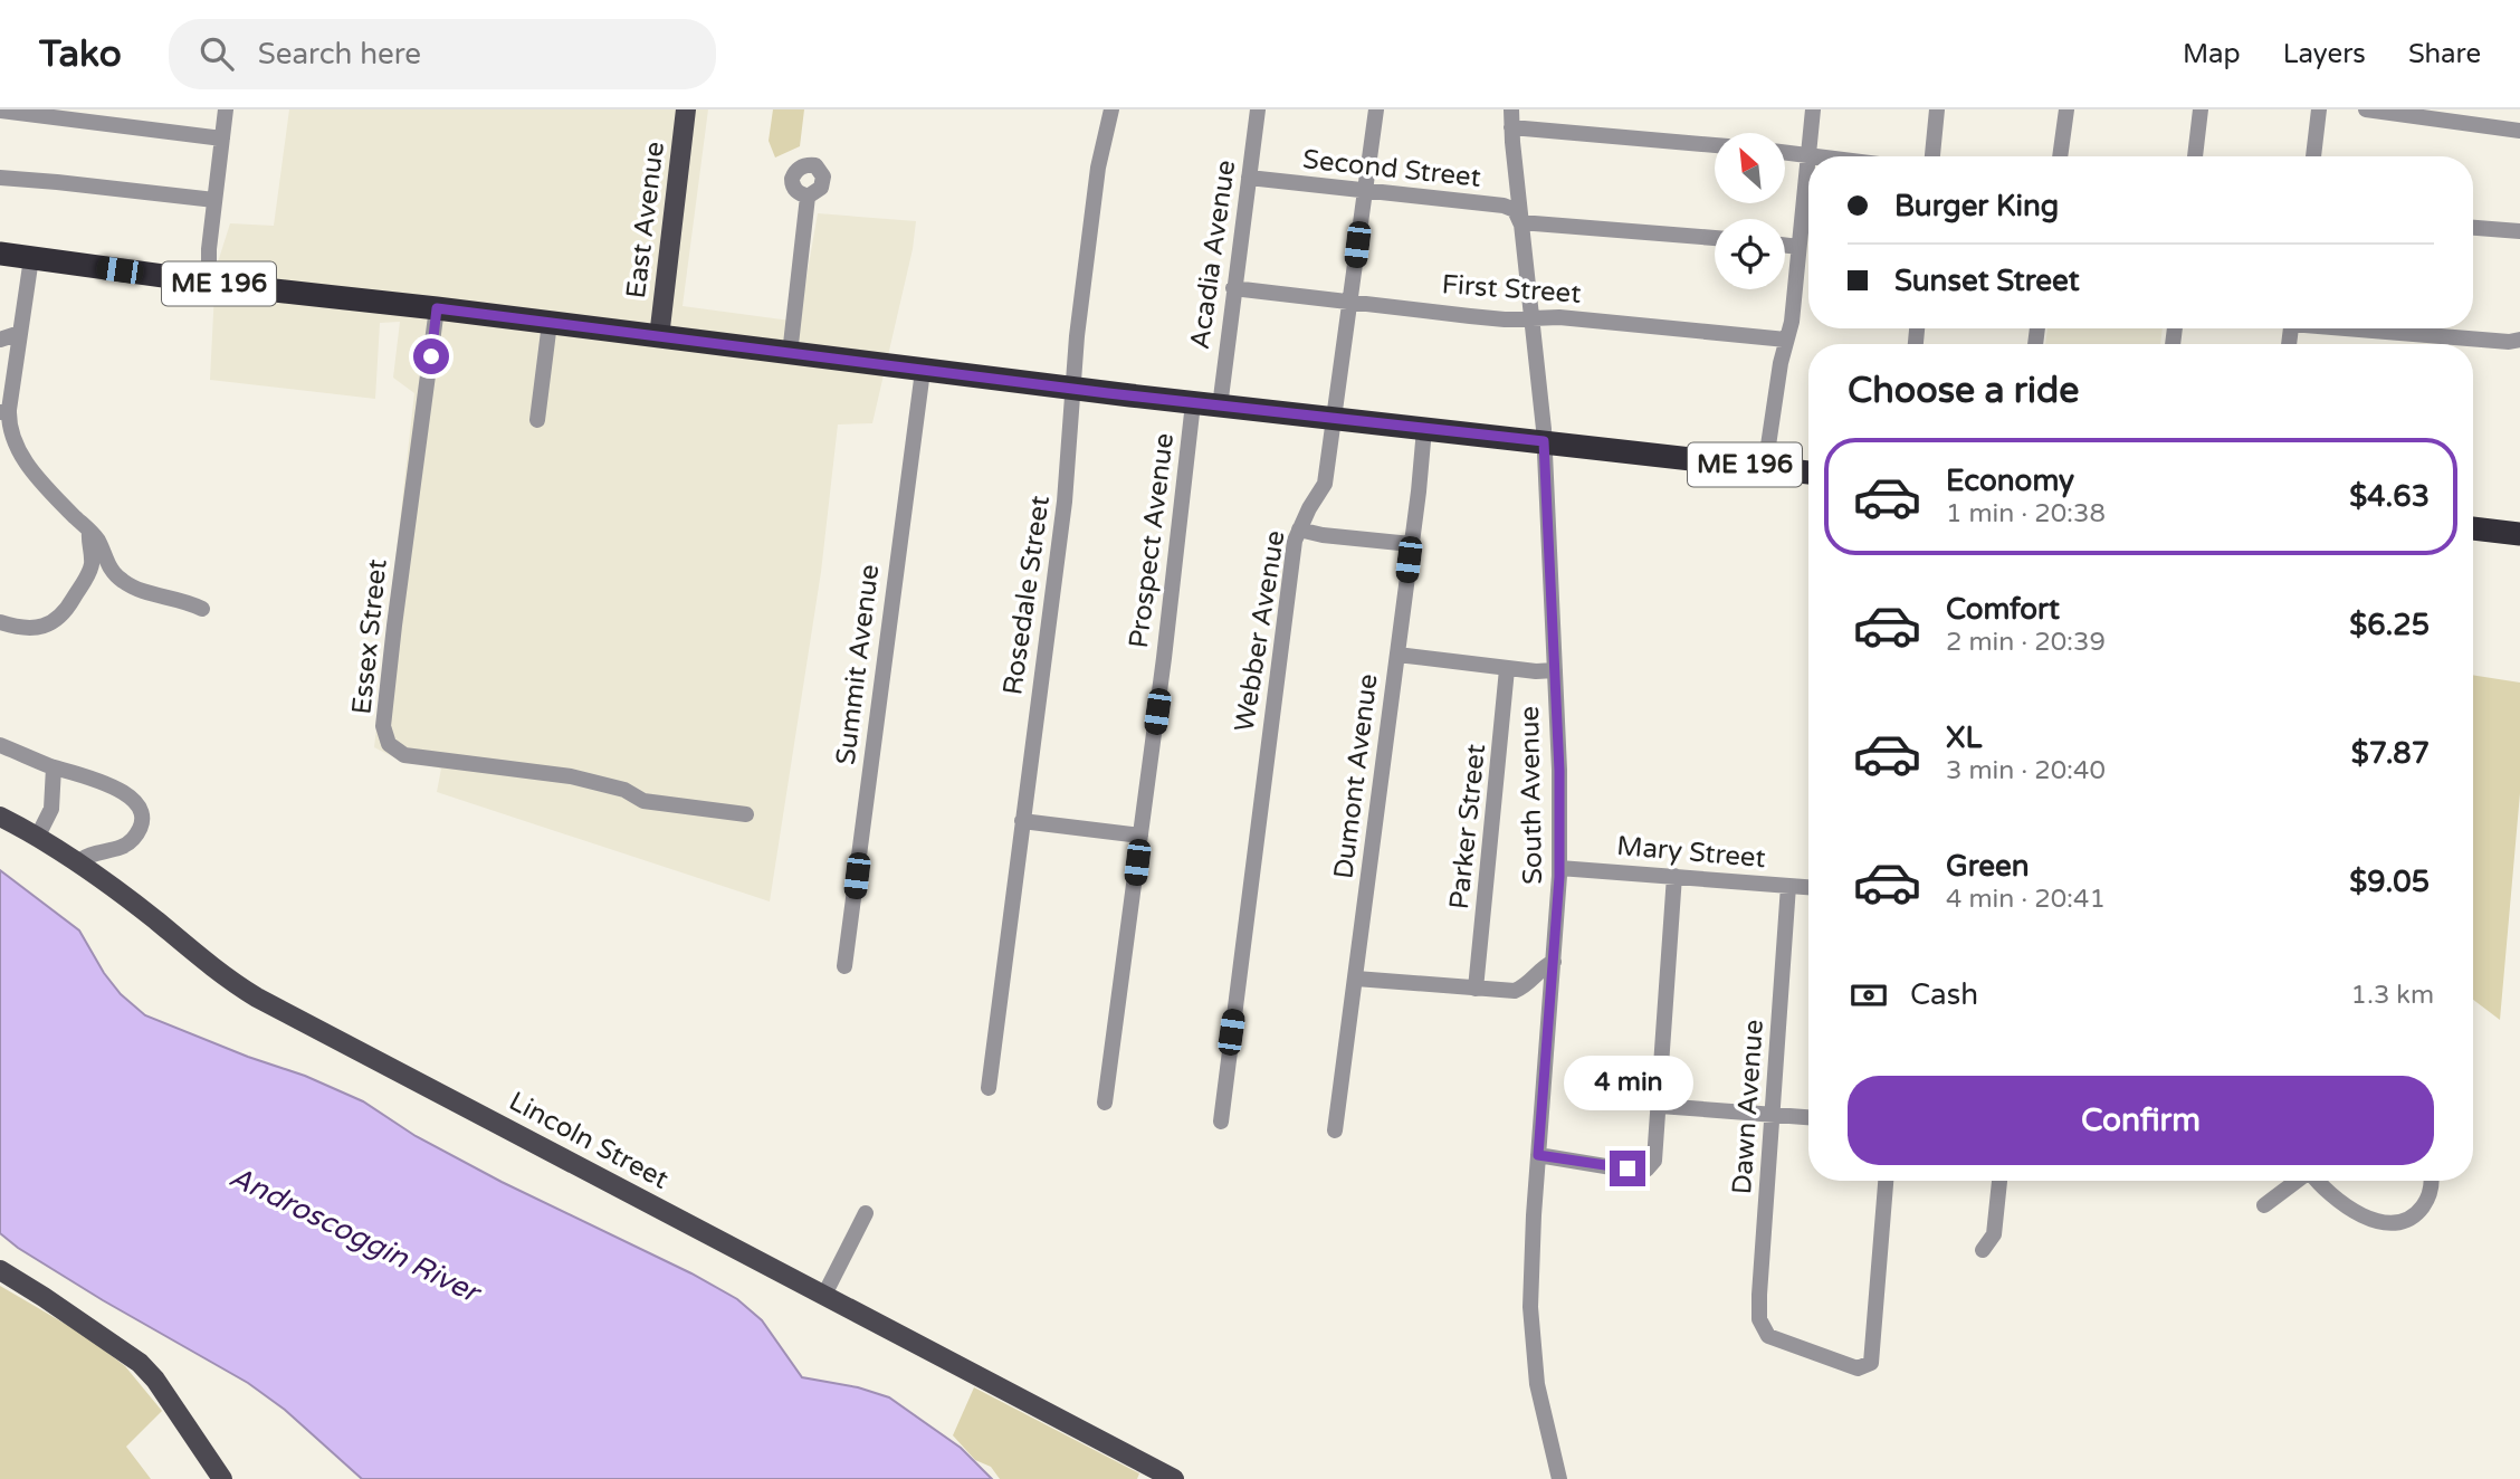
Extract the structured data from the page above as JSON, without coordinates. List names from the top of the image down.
{
  "streets": {
    "highway": ["ME 196"],
    "main road": ["East Avenue", "Lincoln Street"],
    "street": [
      "Second Street",
      "Acadia Avenue",
      "First Street",
      "Prospect Avenue",
      "Rosedale Street",
      "Webber Avenue",
      "Essex Street",
      "Summit Avenue",
      "Dumont Avenue",
      "South Avenue",
      "Parker Street",
      "Mary Street",
      "Dawn Avenue"
    ]
  },
  "crossings": [
    ["Second Street", "Acadia Avenue"],
    ["Second Street", "Webber Avenue"],
    ["Second Street", "South Avenue"],
    ["East Avenue", "ME 196"],
    ["Acadia Avenue", "ME 196"],
    ["Acadia Avenue", "First Street"],
    ["ME 196", "Prospect Avenue"],
    ["ME 196", "Rosedale Street"],
    ["ME 196", "Webber Avenue"],
    ["ME 196", "Essex Street"],
    ["ME 196", "Summit Avenue"],
    ["ME 196", "Dumont Avenue"],
    ["ME 196", "South Avenue"],
    ["First Street", "Webber Avenue"],
    ["First Street", "South Avenue"],
    ["South Avenue", "Mary Street"],
    ["Mary Street", "Dawn Avenue"]
  ],
  "water": ["Androscoggin River"],
  "north": "top left",
  "page": {
    "header": "Tako",
    "search": "Search here",
    "nav": ["Map", "Layers", "Share"],
    "banner": ["Burger King", "Sunset Street"],
    "heading": "Choose a ride",
    "list": [
      {
        "name": "Economy",
        "note": "1 min · 20:38",
        "value": "$4.63"
      },
      {
        "name": "Comfort",
        "note": "2 min · 20:39",
        "value": "$6.25"
      },
      {
        "name": "XL",
        "note": "3 min · 20:40",
        "value": "$7.87"
      },
      {
        "name": "Green",
        "note": "4 min · 20:41",
        "value": "$9.05"
      }
    ],
    "pay": ["Cash", "1.3 km"],
    "bubble": "4 min",
    "buttons": "Confirm"
  }
}
